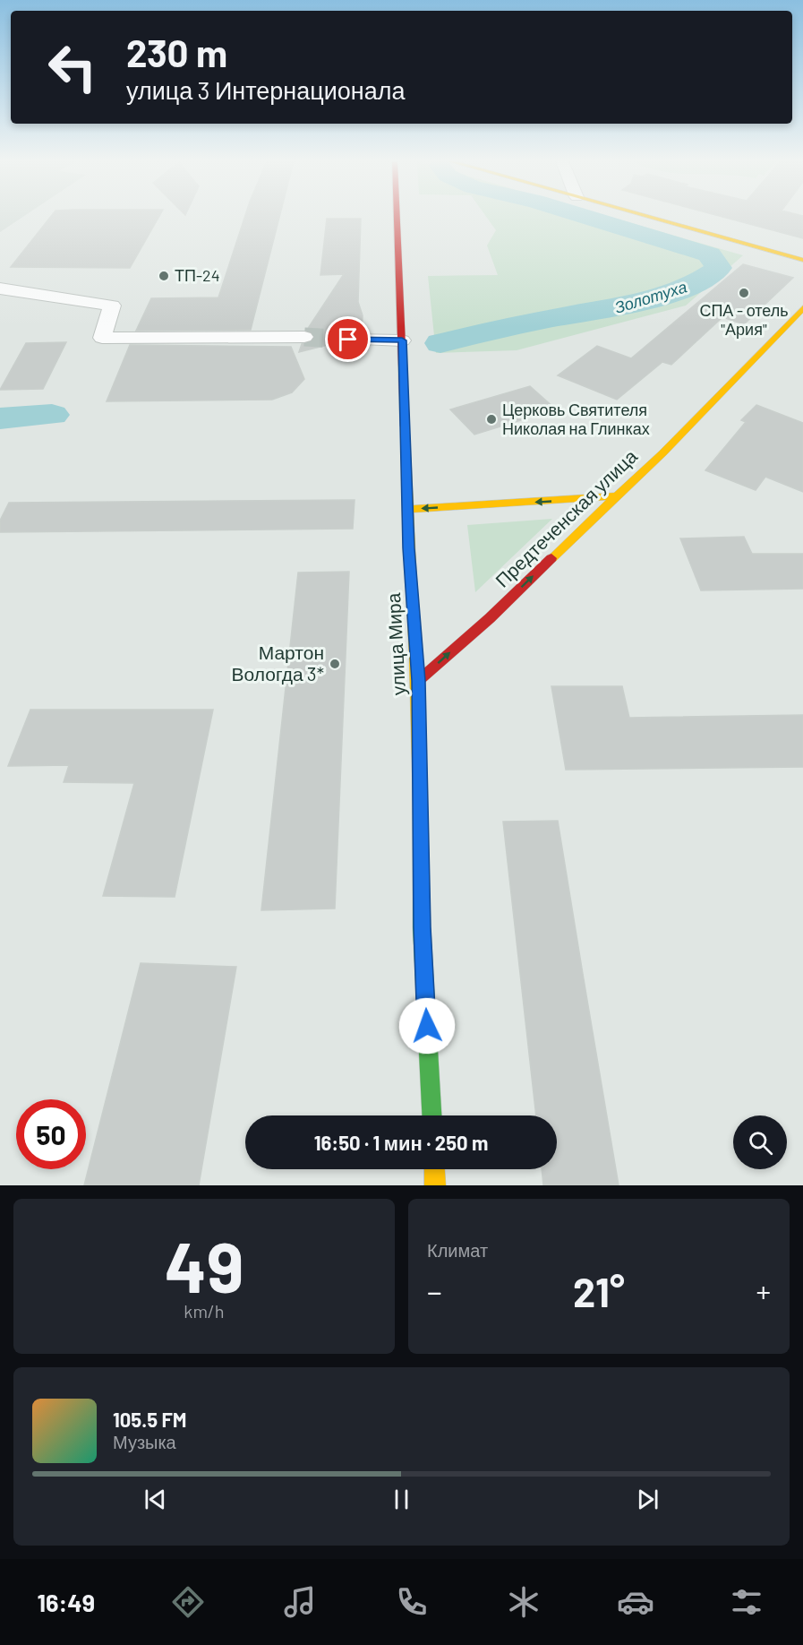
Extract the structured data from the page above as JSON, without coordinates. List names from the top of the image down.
{
  "streets": {
    "street": ["Предтеченская улица", "улица Мира"]
  },
  "crossings": [
    ["Предтеченская улица", "улица Мира"]
  ],
  "one_way": ["Предтеченская улица"],
  "water": ["Золотуха"],
  "places": [
    "ТП-24",
    "СПА - отель \"Ария\"",
    "Церковь Святителя Николая на Глинках",
    "Мартон Вологда 3*"
  ],
  "page": {
    "turn": ["230 m", "улица 3 Интернационала"],
    "limit": "50",
    "trip": "16:50 · 1 мин · 250 m",
    "tile": [
      ["49", "km/h"],
      "Климат"
    ],
    "heat": ["−", "21°", "+"],
    "song": ["105.5 FM", "Музыка"],
    "tabs": "16:49"
  }
}
